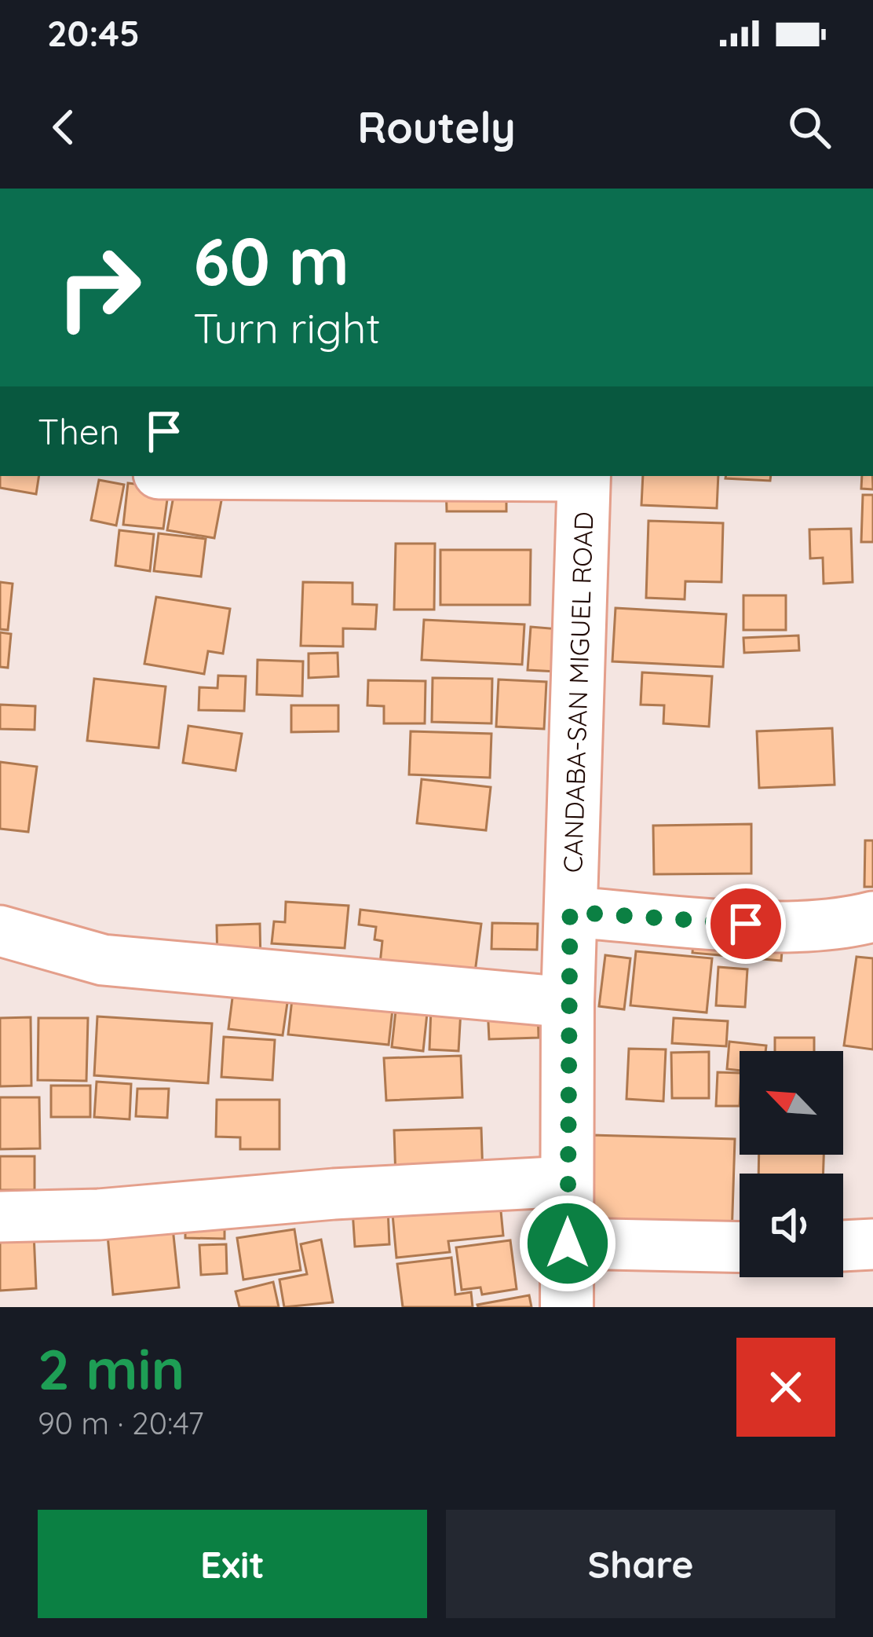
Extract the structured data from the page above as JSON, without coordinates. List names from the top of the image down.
{
  "streets": {
    "main road": ["CANDABA-SAN MIGUEL ROAD"]
  },
  "north": "top left",
  "page": {
    "status": "20:45",
    "header": "Routely",
    "turn": ["60 m", "Turn right"],
    "then": "Then",
    "heading": ["2 min", "90 m · 20:47"],
    "buttons": ["Exit", "Share"]
  }
}
